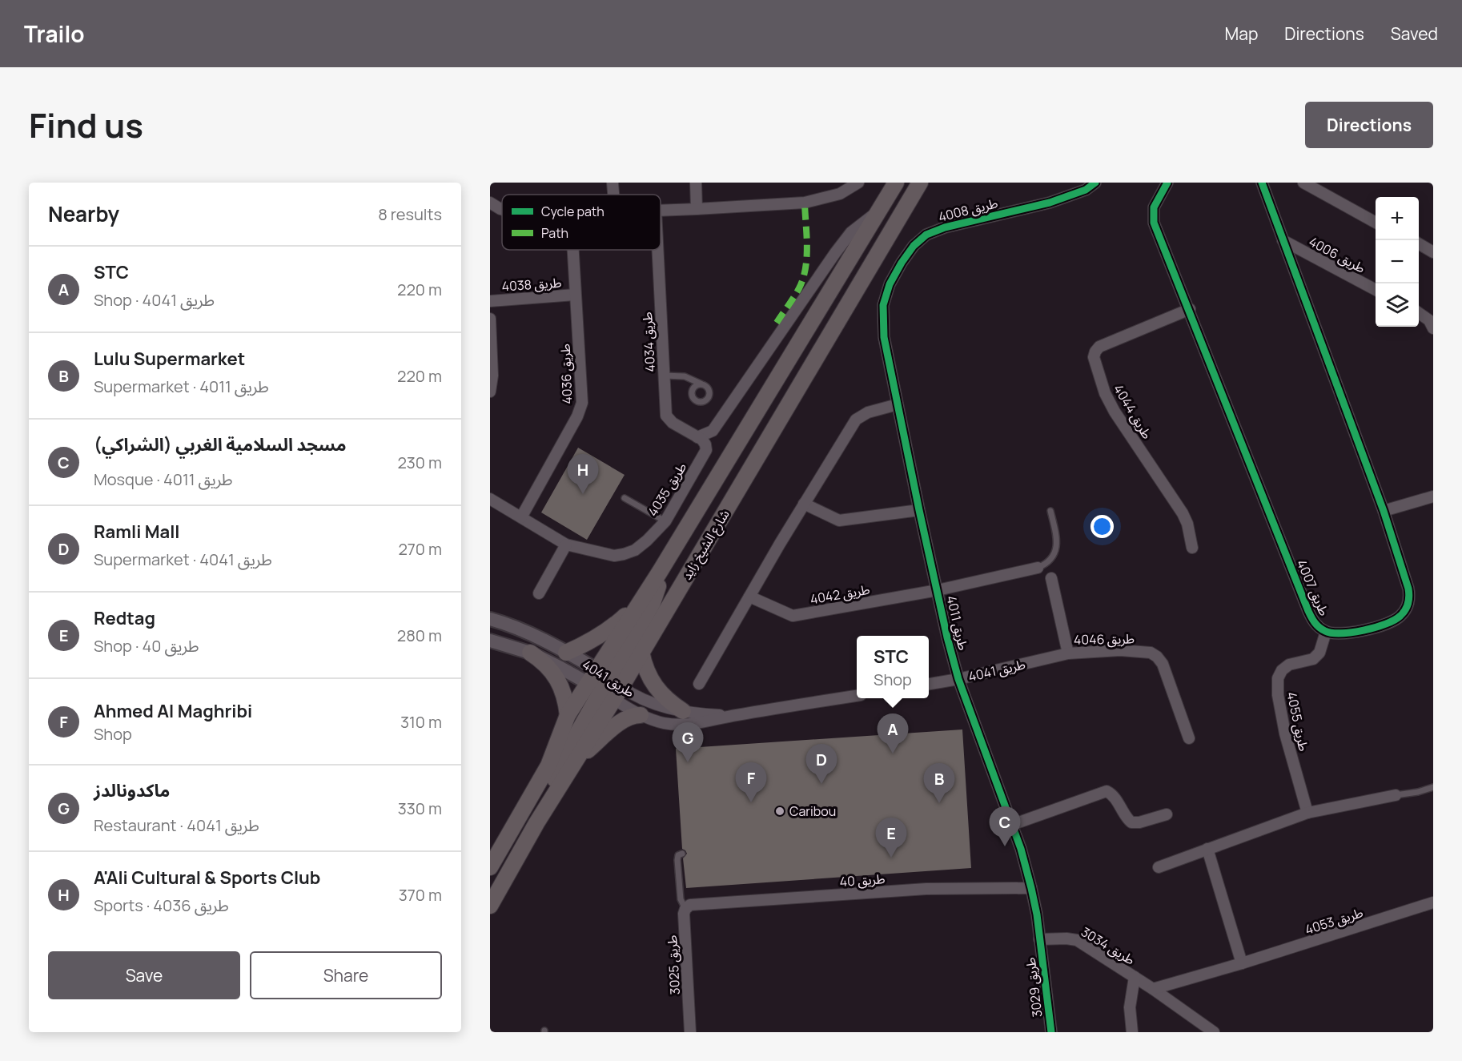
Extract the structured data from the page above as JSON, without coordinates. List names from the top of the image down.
{
  "streets": {
    "main road": ["شارع الشيخ زايد"],
    "street": [
      "طريق 4008",
      "طريق 4006",
      "طريق 4038",
      "طريق 4034",
      "طريق 4036",
      "طريق 4044",
      "طريق 4035",
      "طريق 4007",
      "طريق 4042",
      "طريق 4011",
      "طريق 4046",
      "طريق 4041",
      "طريق 4055",
      "طريق 40",
      "طريق 4053",
      "طريق 3034",
      "طريق 3025",
      "طريق 3029"
    ]
  },
  "crossings": [
    ["طريق 4008", "طريق 4011"],
    ["طريق 4006", "طريق 4007"],
    ["طريق 4038", "طريق 4036"],
    ["طريق 4034", "طريق 4035"],
    ["طريق 4036", "طريق 4035"],
    ["طريق 4044", "طريق 4007"],
    ["شارع الشيخ زايد", "طريق 4041"],
    ["طريق 4007", "طريق 4055"],
    ["طريق 4042", "طريق 4011"],
    ["طريق 4011", "طريق 4041"],
    ["طريق 4011", "طريق 40"],
    ["طريق 4011", "طريق 3034"],
    ["طريق 4011", "طريق 3029"],
    ["طريق 4046", "طريق 4041"],
    ["طريق 40", "طريق 3025"],
    ["طريق 4053", "طريق 3034"],
    ["طريق 3034", "طريق 3029"]
  ],
  "places": ["Caribou"],
  "legend": ["Cycle path", "Path"],
  "page": {
    "header": "Trailo",
    "nav": ["Map", "Directions", "Saved"],
    "title": "Find us",
    "buttons": [
      "Directions",
      ["Save", "Share"]
    ],
    "heading": ["Nearby", "8 results"],
    "map_buttons": ["+", "−"],
    "list": [
      {
        "mark": "A",
        "name": "STC",
        "note": "Shop · طريق 4041",
        "value": "220 m"
      },
      {
        "mark": "B",
        "name": "Lulu Supermarket",
        "note": "Supermarket · طريق 4011",
        "value": "220 m"
      },
      {
        "mark": "C",
        "name": "مسجد السلامية الغربي (الشراكي)",
        "note": "Mosque · طريق 4011",
        "value": "230 m"
      },
      {
        "mark": "D",
        "name": "Ramli Mall",
        "note": "Supermarket · طريق 4041",
        "value": "270 m"
      },
      {
        "mark": "E",
        "name": "Redtag",
        "note": "Shop · طريق 40",
        "value": "280 m"
      },
      {
        "mark": "F",
        "name": "Ahmed Al Maghribi",
        "note": "Shop",
        "value": "310 m"
      },
      {
        "mark": "G",
        "name": "ماكدونالدز",
        "note": "Restaurant · طريق 4041",
        "value": "330 m"
      },
      {
        "mark": "H",
        "name": "A'Ali Cultural & Sports Club",
        "note": "Sports · طريق 4036",
        "value": "370 m"
      }
    ],
    "pins": [
      "H",
      "A",
      "G",
      "D",
      "F",
      "B",
      "C",
      "E"
    ],
    "popup": ["STC", "Shop"]
  }
}
